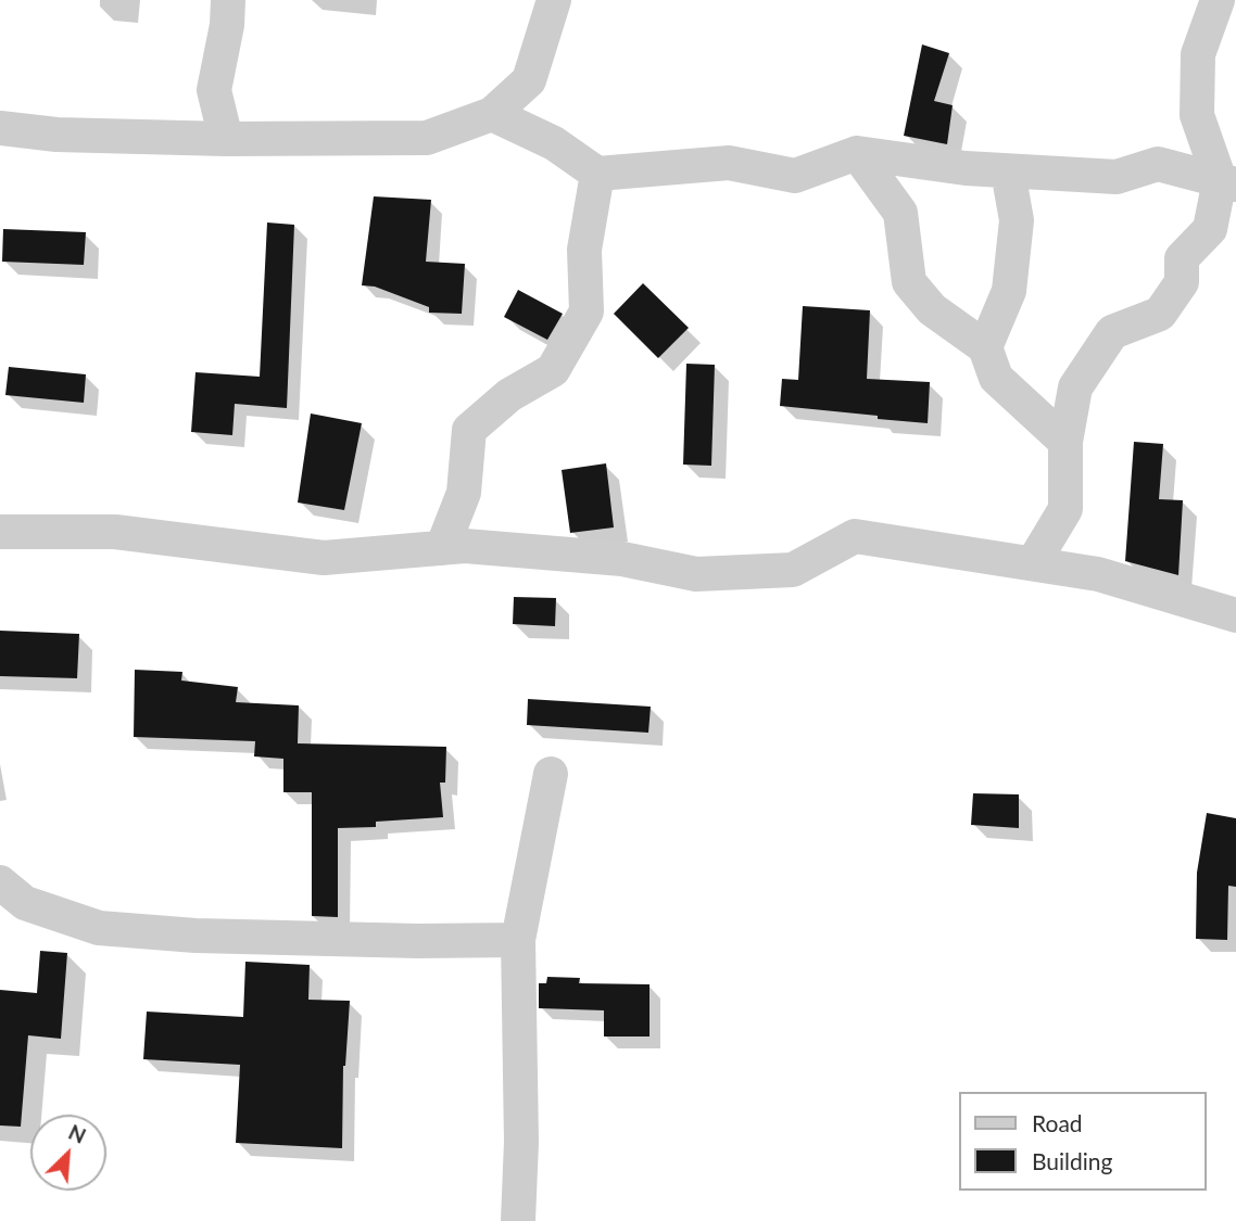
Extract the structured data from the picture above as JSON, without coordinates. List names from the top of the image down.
{
  "legend": ["Road", "Building"],
  "north": "top right"
}
